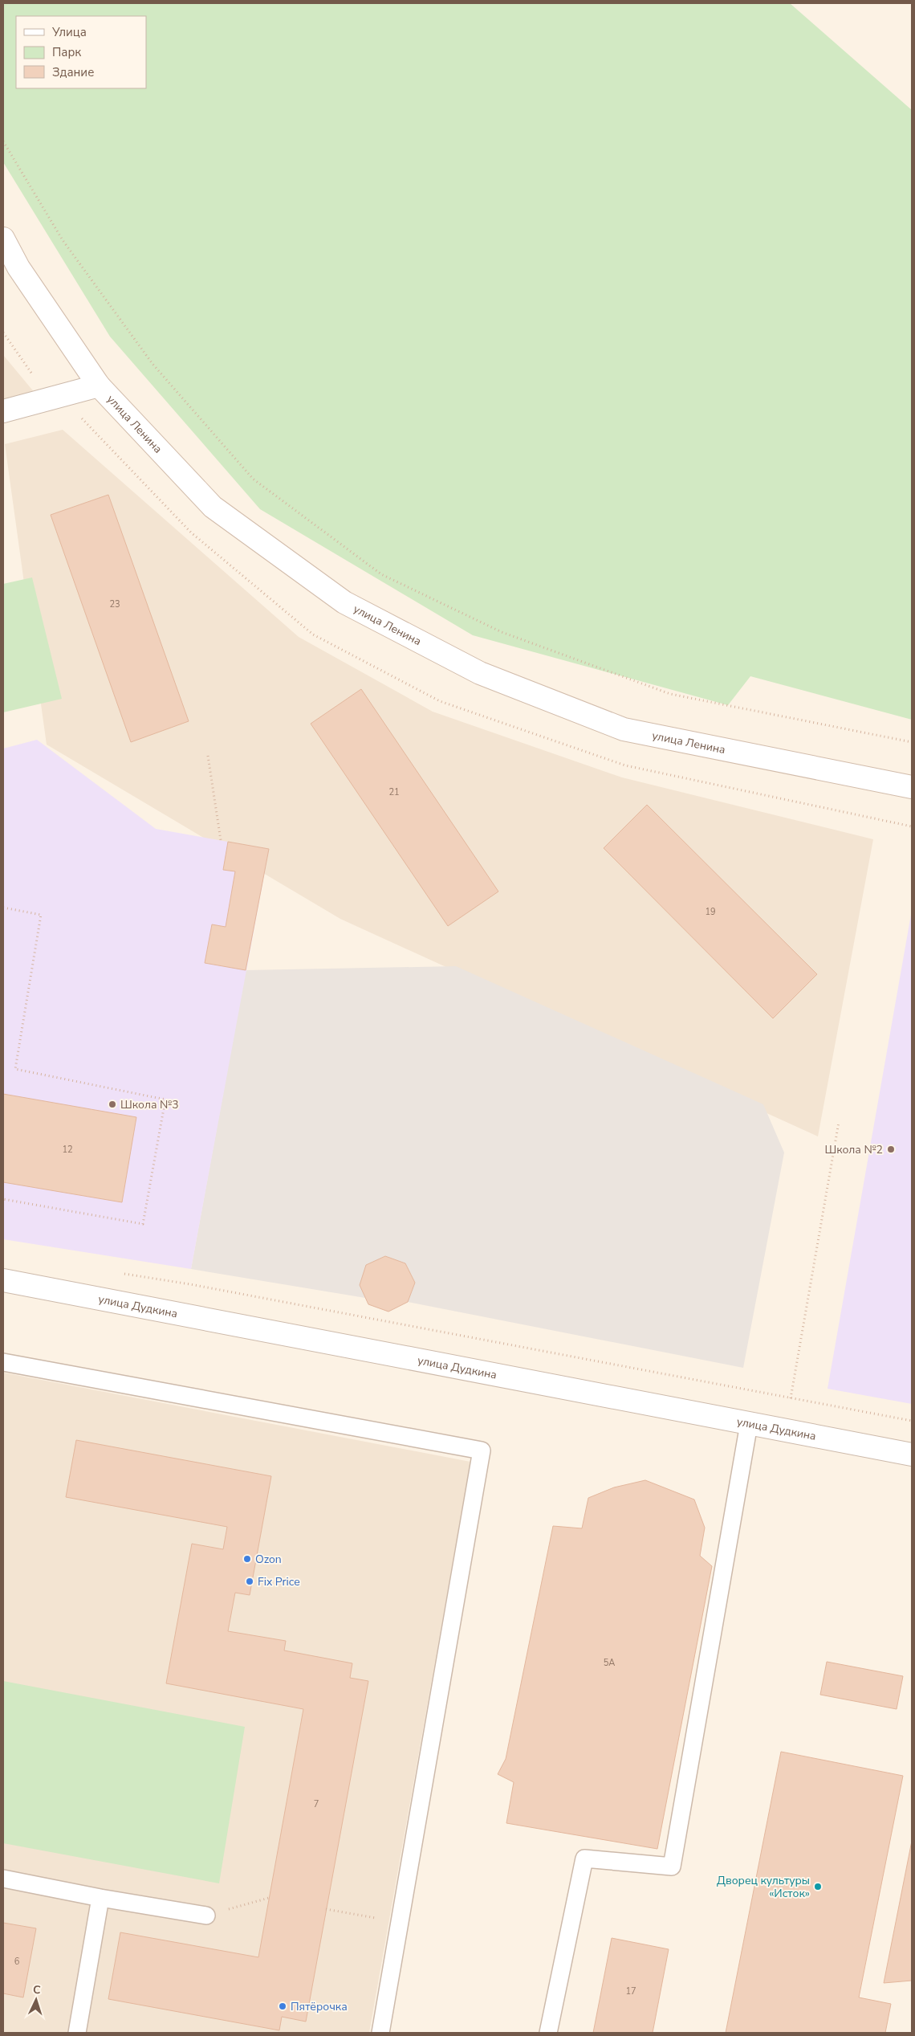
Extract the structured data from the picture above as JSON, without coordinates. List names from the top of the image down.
{
  "streets": {
    "street": ["улица Ленина", "улица Дудкина"]
  },
  "places": [
    "Школа №3",
    "Школа №2",
    "Ozon",
    "Fix Price",
    "Дворец культуры «Исток»",
    "Пятёрочка"
  ],
  "house_numbers": [
    "23",
    "21",
    "19",
    "12",
    "5А",
    "7",
    "6",
    "17"
  ],
  "legend": ["Улица", "Парк", "Здание"],
  "north": "top"
}
